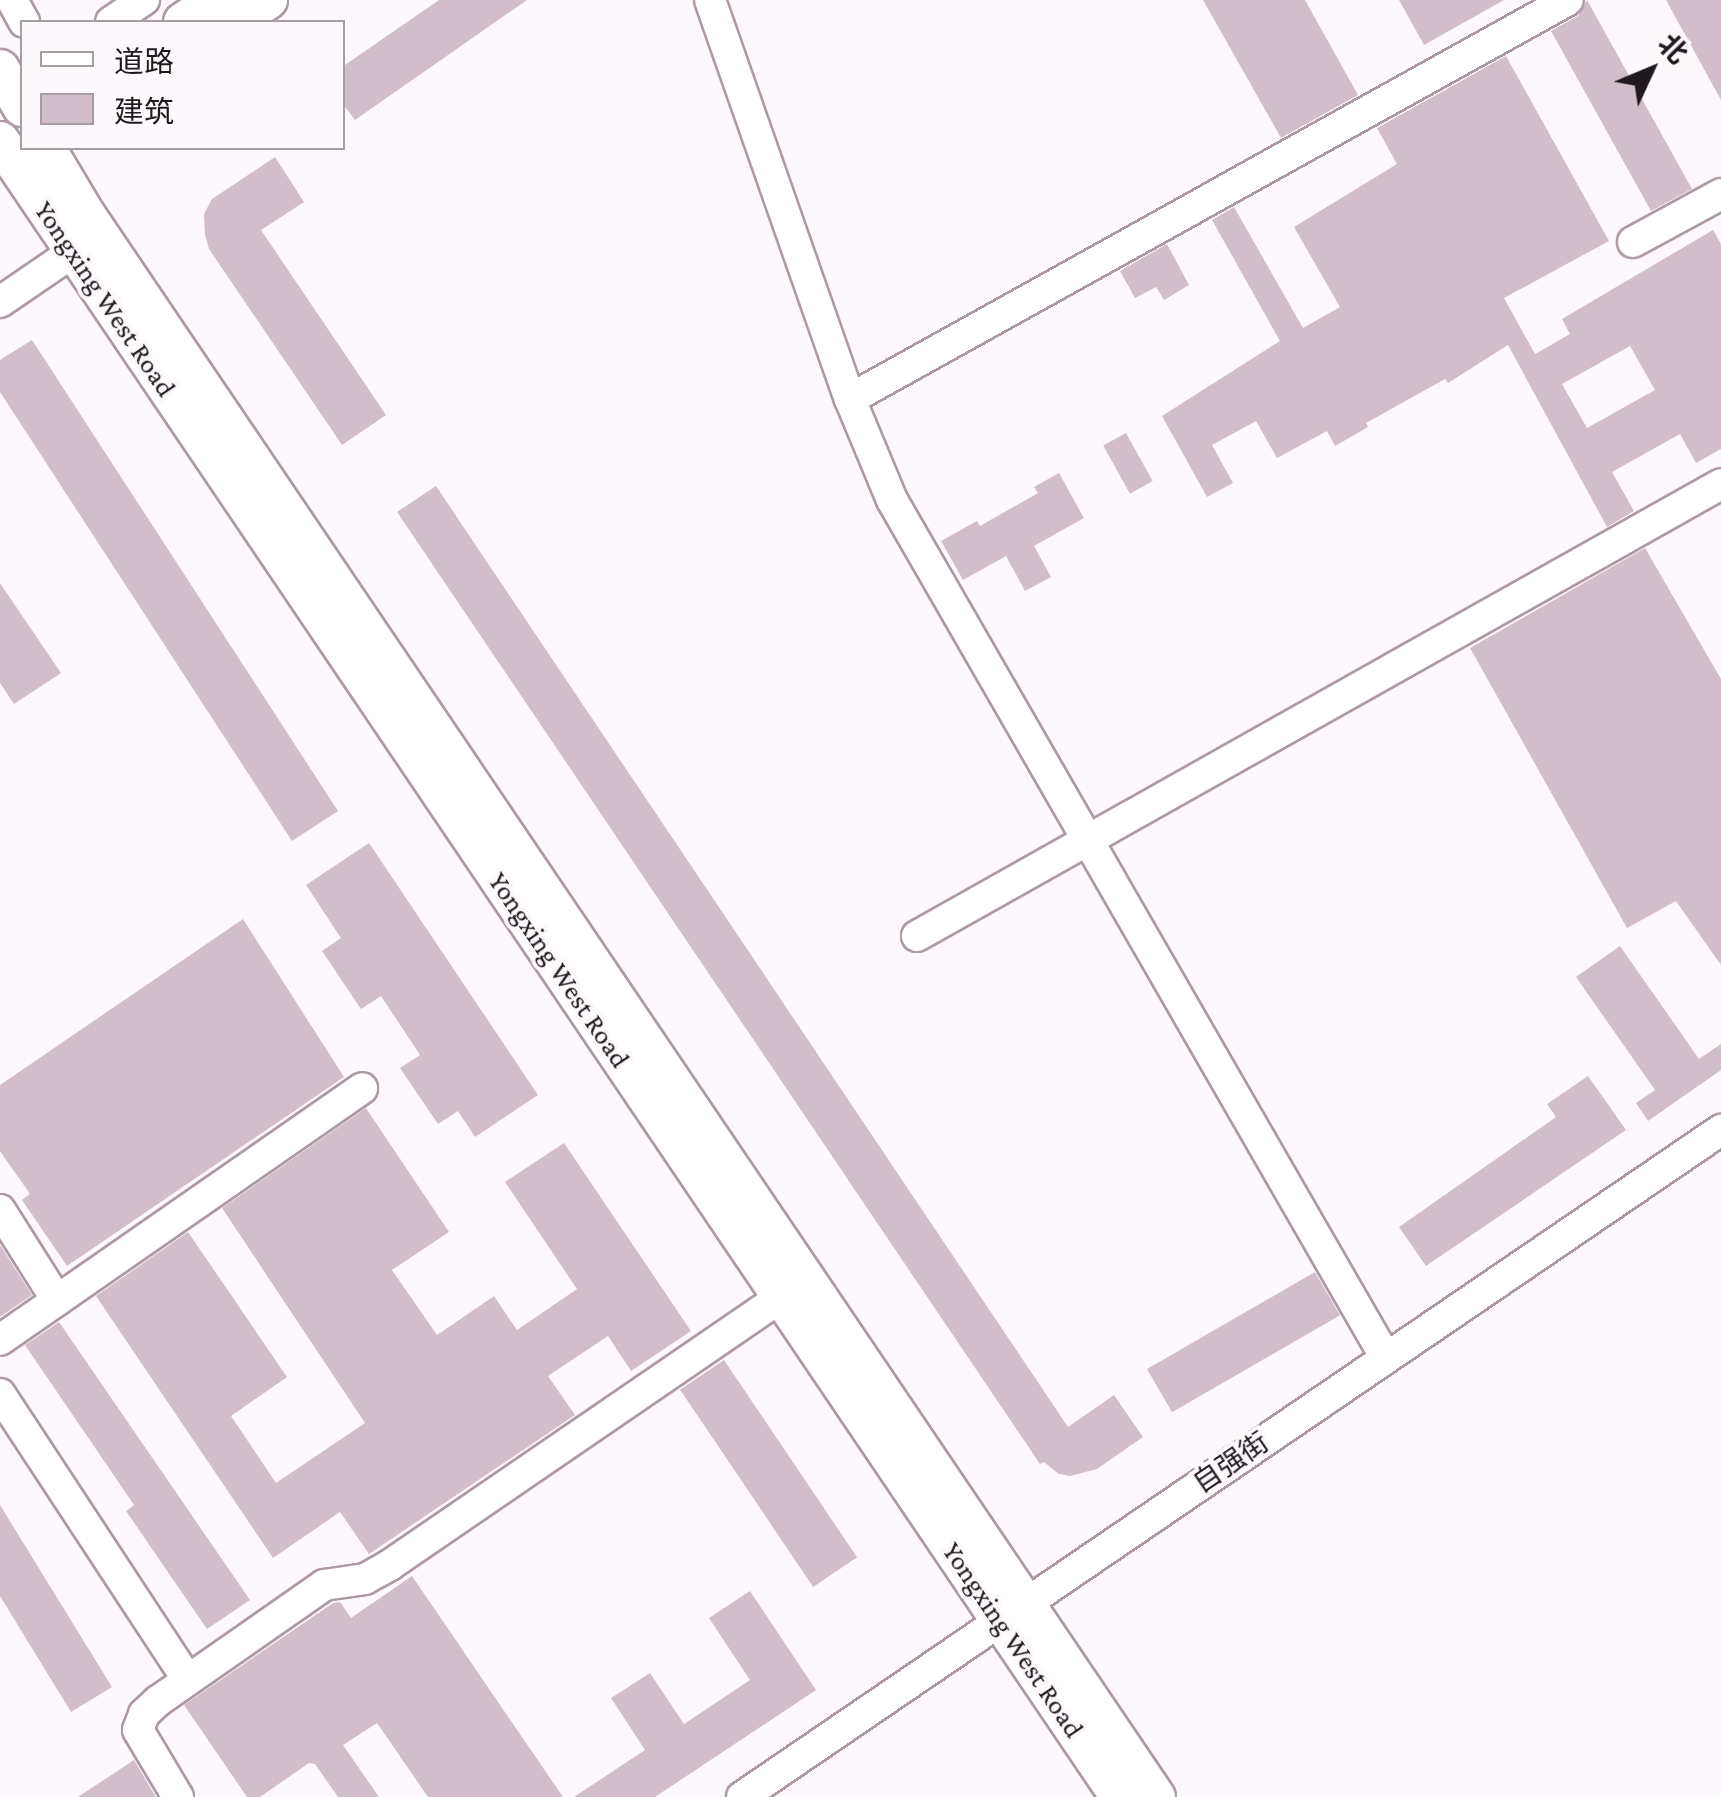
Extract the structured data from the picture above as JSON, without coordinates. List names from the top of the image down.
{
  "streets": {
    "main road": ["Yongxing West Road"],
    "street": ["自强街"]
  },
  "crossings": [
    ["Yongxing West Road", "自强街"]
  ],
  "legend": ["道路", "建筑"],
  "north": "top right"
}
